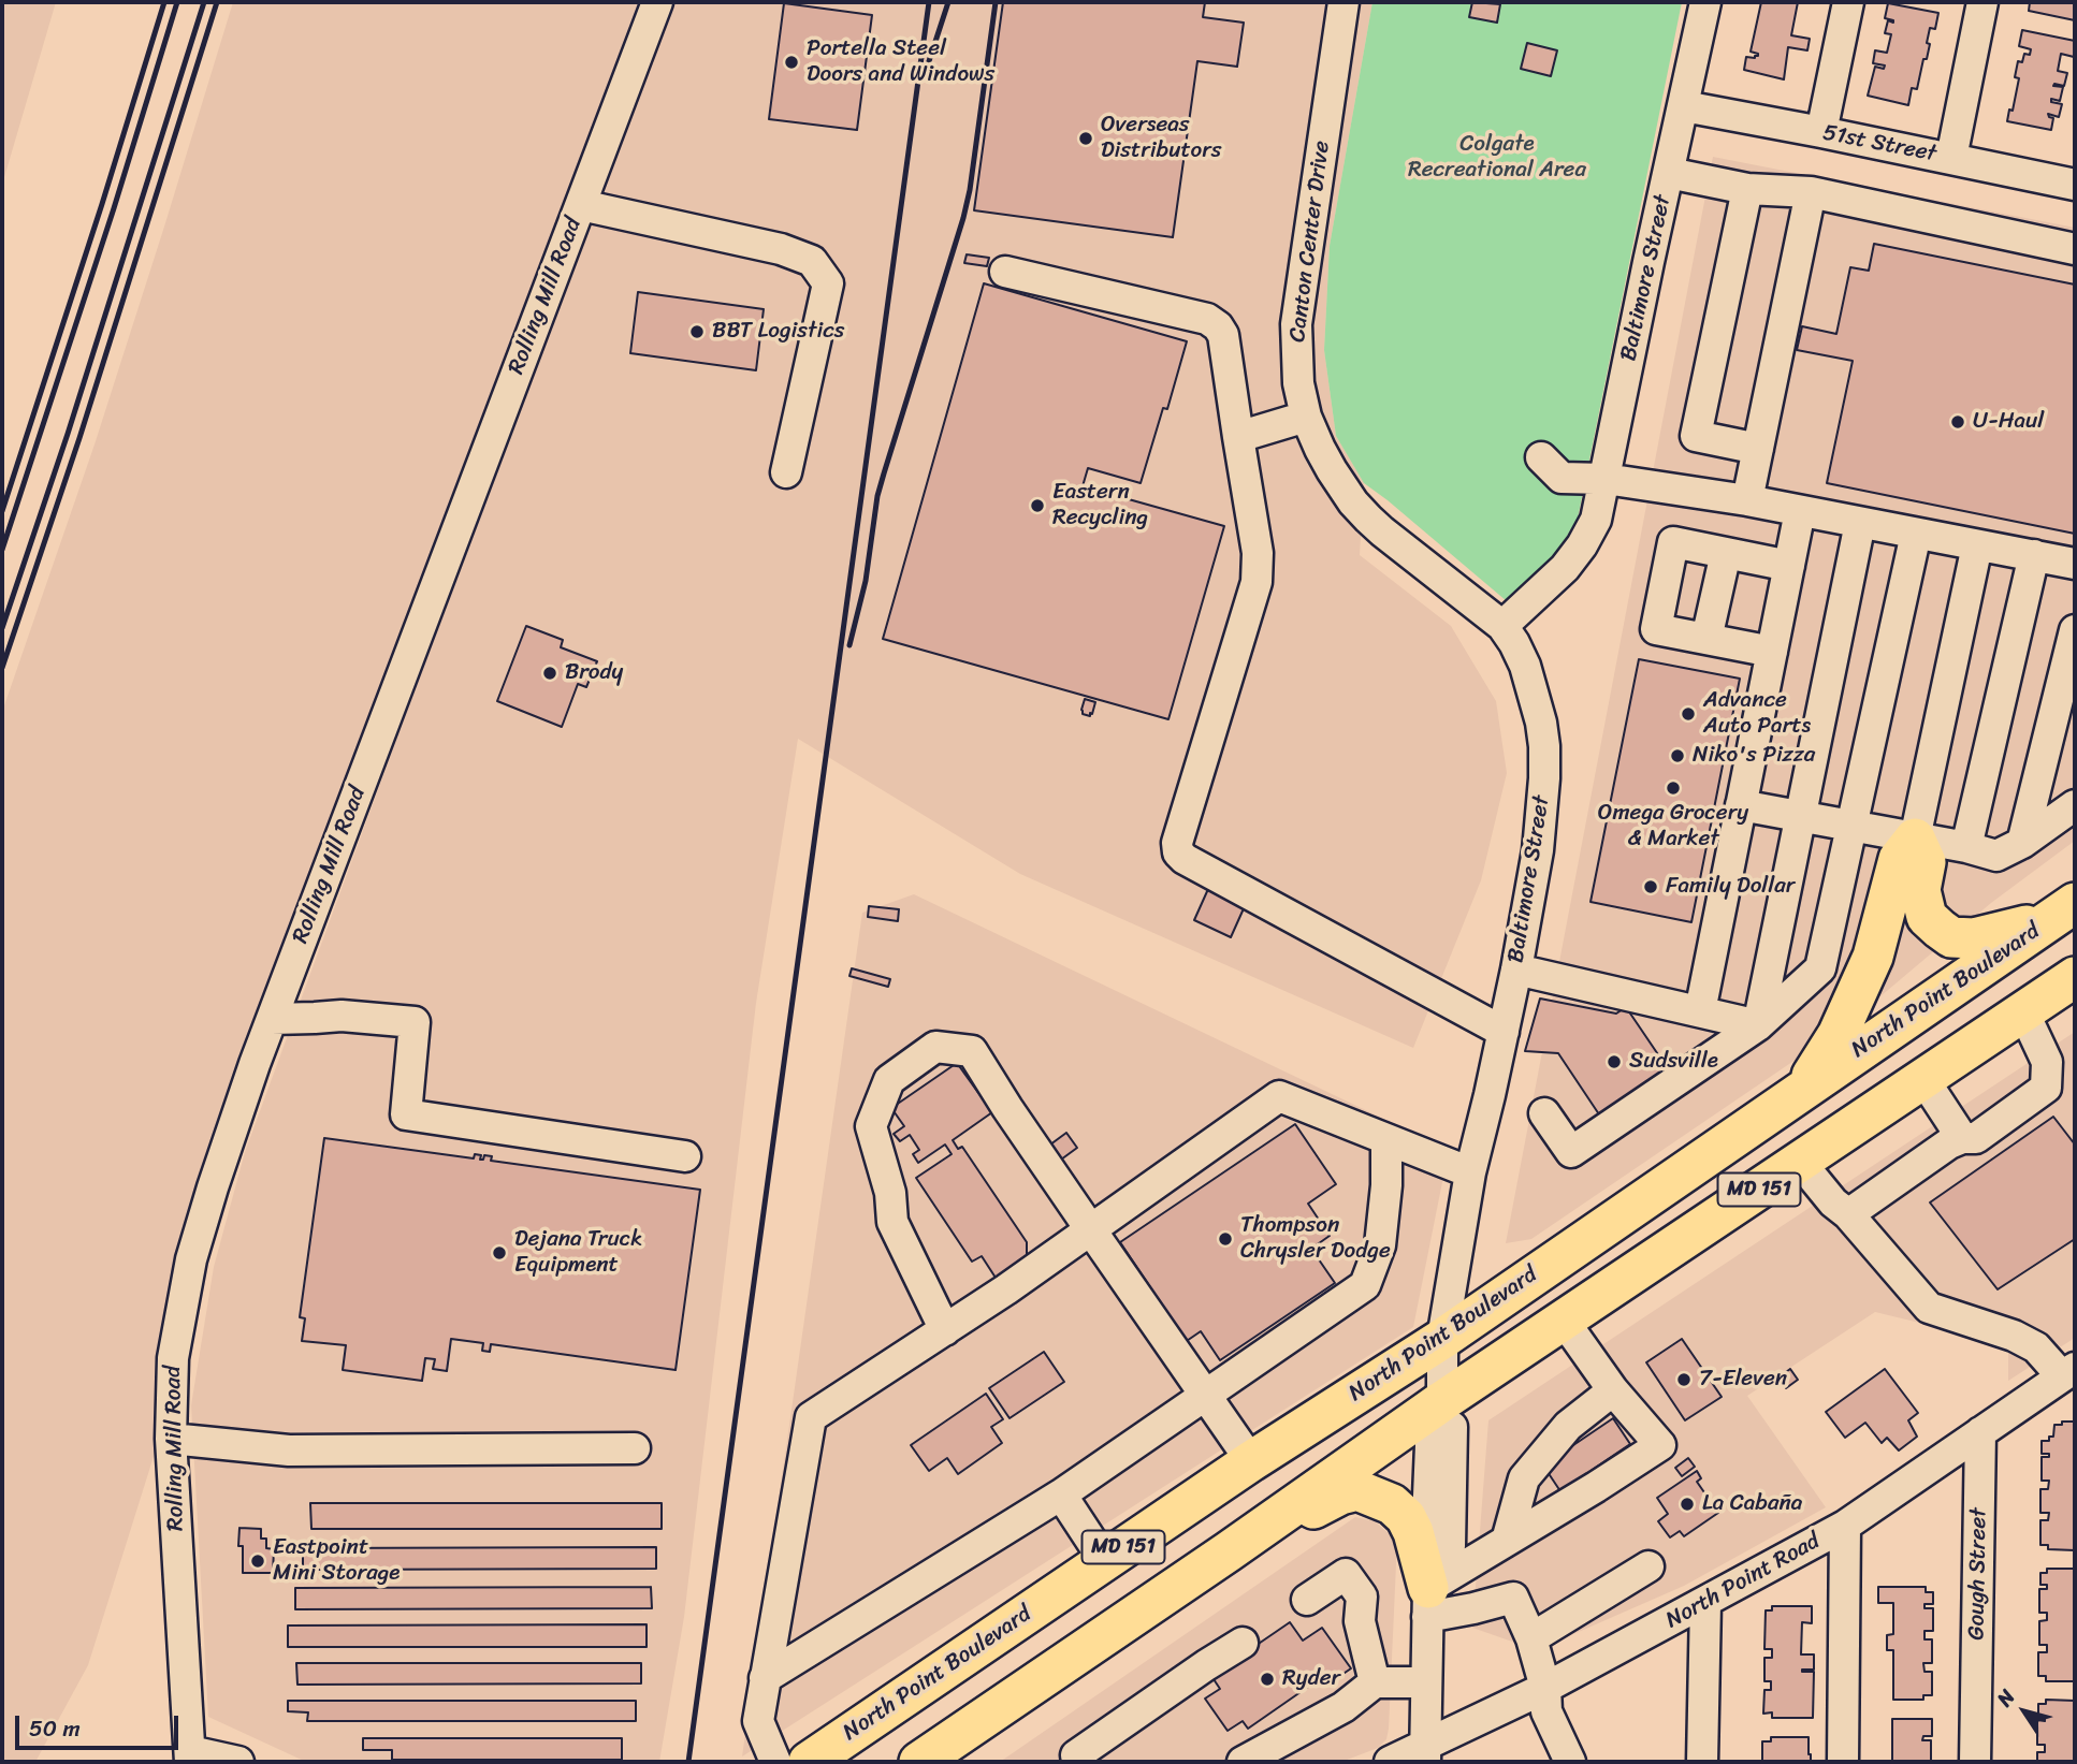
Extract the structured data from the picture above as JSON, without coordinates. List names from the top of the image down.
{
  "streets": {
    "main road": ["North Point Boulevard", "MD 151"],
    "street": [
      "51st Street",
      "Canton Center Drive",
      "Baltimore Street",
      "Rolling Mill Road",
      "Gough Street",
      "North Point Road"
    ]
  },
  "crossings": [
    ["51st Street", "Baltimore Street"],
    ["Canton Center Drive", "Baltimore Street"],
    ["Baltimore Street", "North Point Boulevard"],
    ["Baltimore Street", "MD 151"],
    ["Baltimore Street", "North Point Road"],
    ["Gough Street", "North Point Road"]
  ],
  "parks": ["Colgate Recreational Area"],
  "places": [
    "Portella Steel Doors and Windows",
    "Overseas Distributors",
    "BBT Logistics",
    "U-Haul",
    "Eastern Recycling",
    "Brody",
    "Advance Auto Parts",
    "Niko's Pizza",
    "Omega Grocery & Market",
    "Family Dollar",
    "Sudsville",
    "Thompson Chrysler Dodge",
    "Dejana Truck Equipment",
    "7-Eleven",
    "La Cabaña",
    "Eastpoint Mini Storage",
    "Ryder"
  ],
  "scale_bar": "50 m",
  "north": "top left"
}
